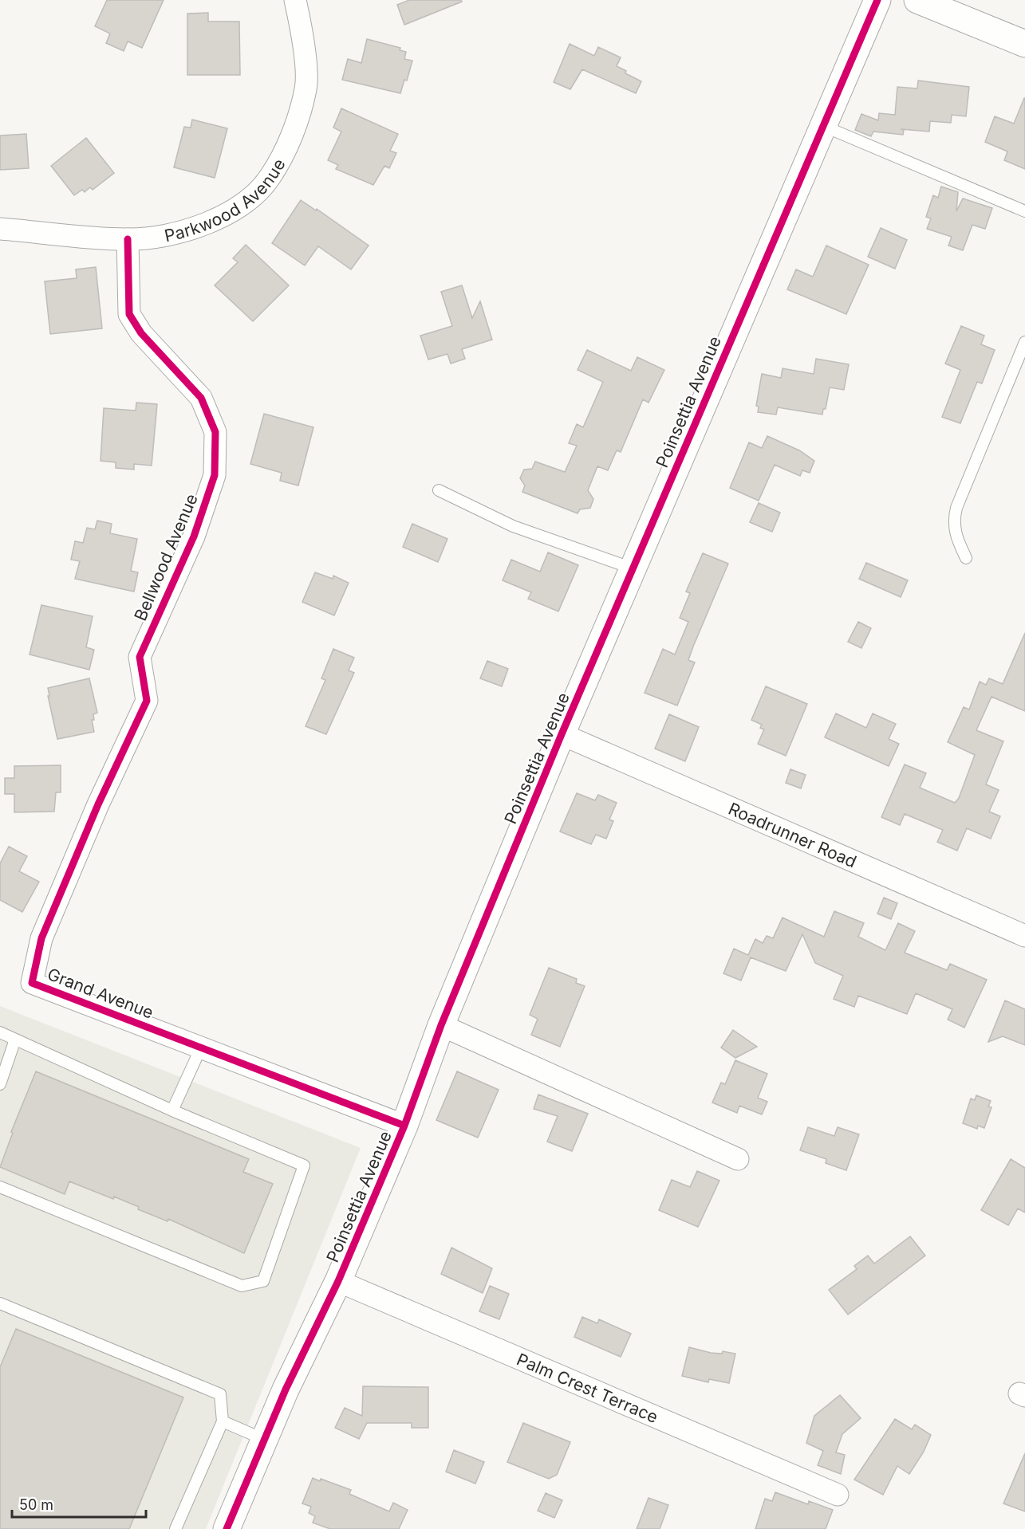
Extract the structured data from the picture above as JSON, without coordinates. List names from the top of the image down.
{
  "streets": {
    "street": [
      "Parkwood Avenue",
      "Poinsettia Avenue",
      "Bellwood Avenue",
      "Roadrunner Road",
      "Grand Avenue",
      "Palm Crest Terrace"
    ]
  },
  "crossings": [
    ["Parkwood Avenue", "Bellwood Avenue"],
    ["Poinsettia Avenue", "Roadrunner Road"],
    ["Poinsettia Avenue", "Grand Avenue"],
    ["Poinsettia Avenue", "Palm Crest Terrace"],
    ["Bellwood Avenue", "Grand Avenue"]
  ],
  "scale_bar": "50 m"
}
